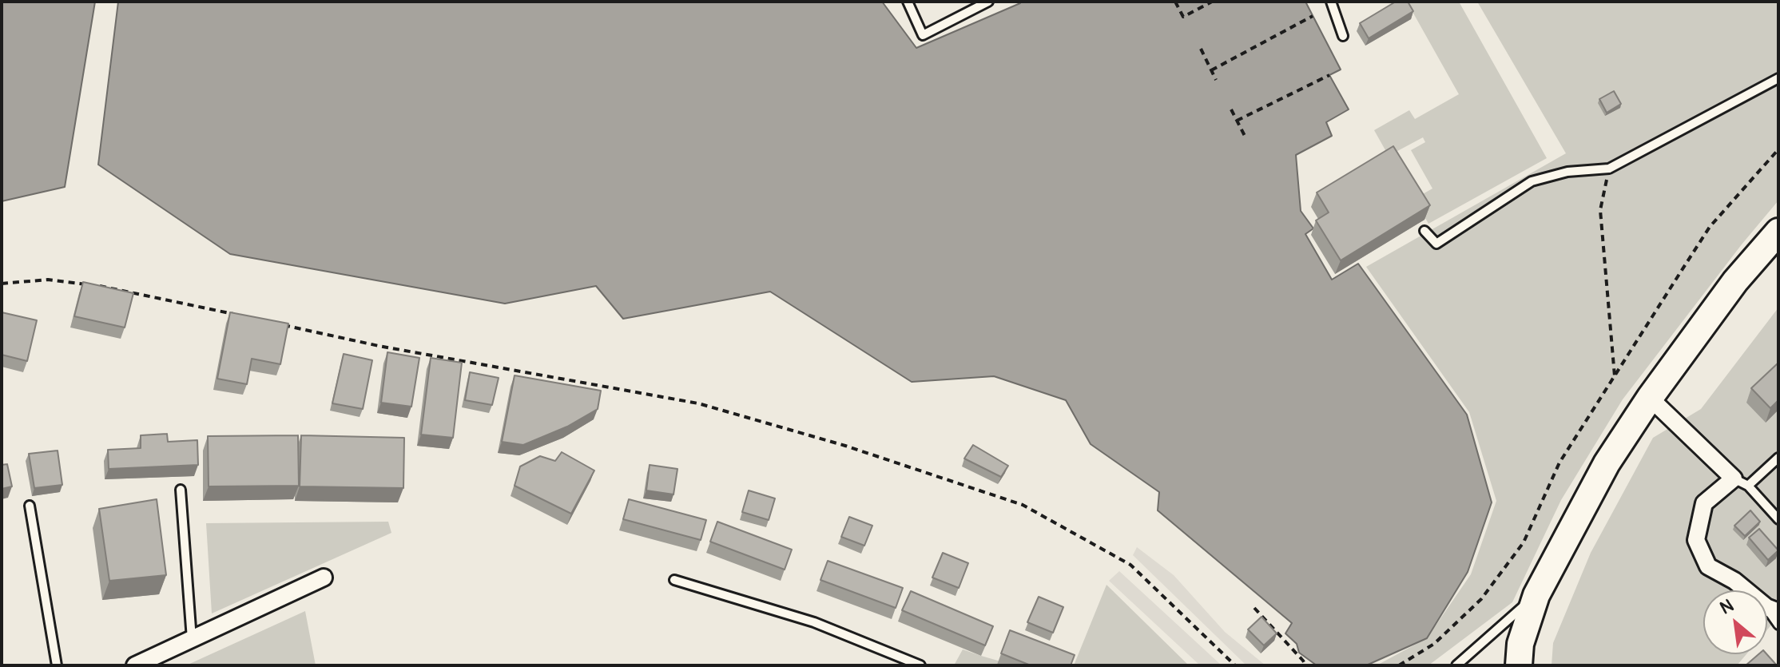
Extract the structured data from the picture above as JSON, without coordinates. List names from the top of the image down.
{
  "north": "top left"
}
